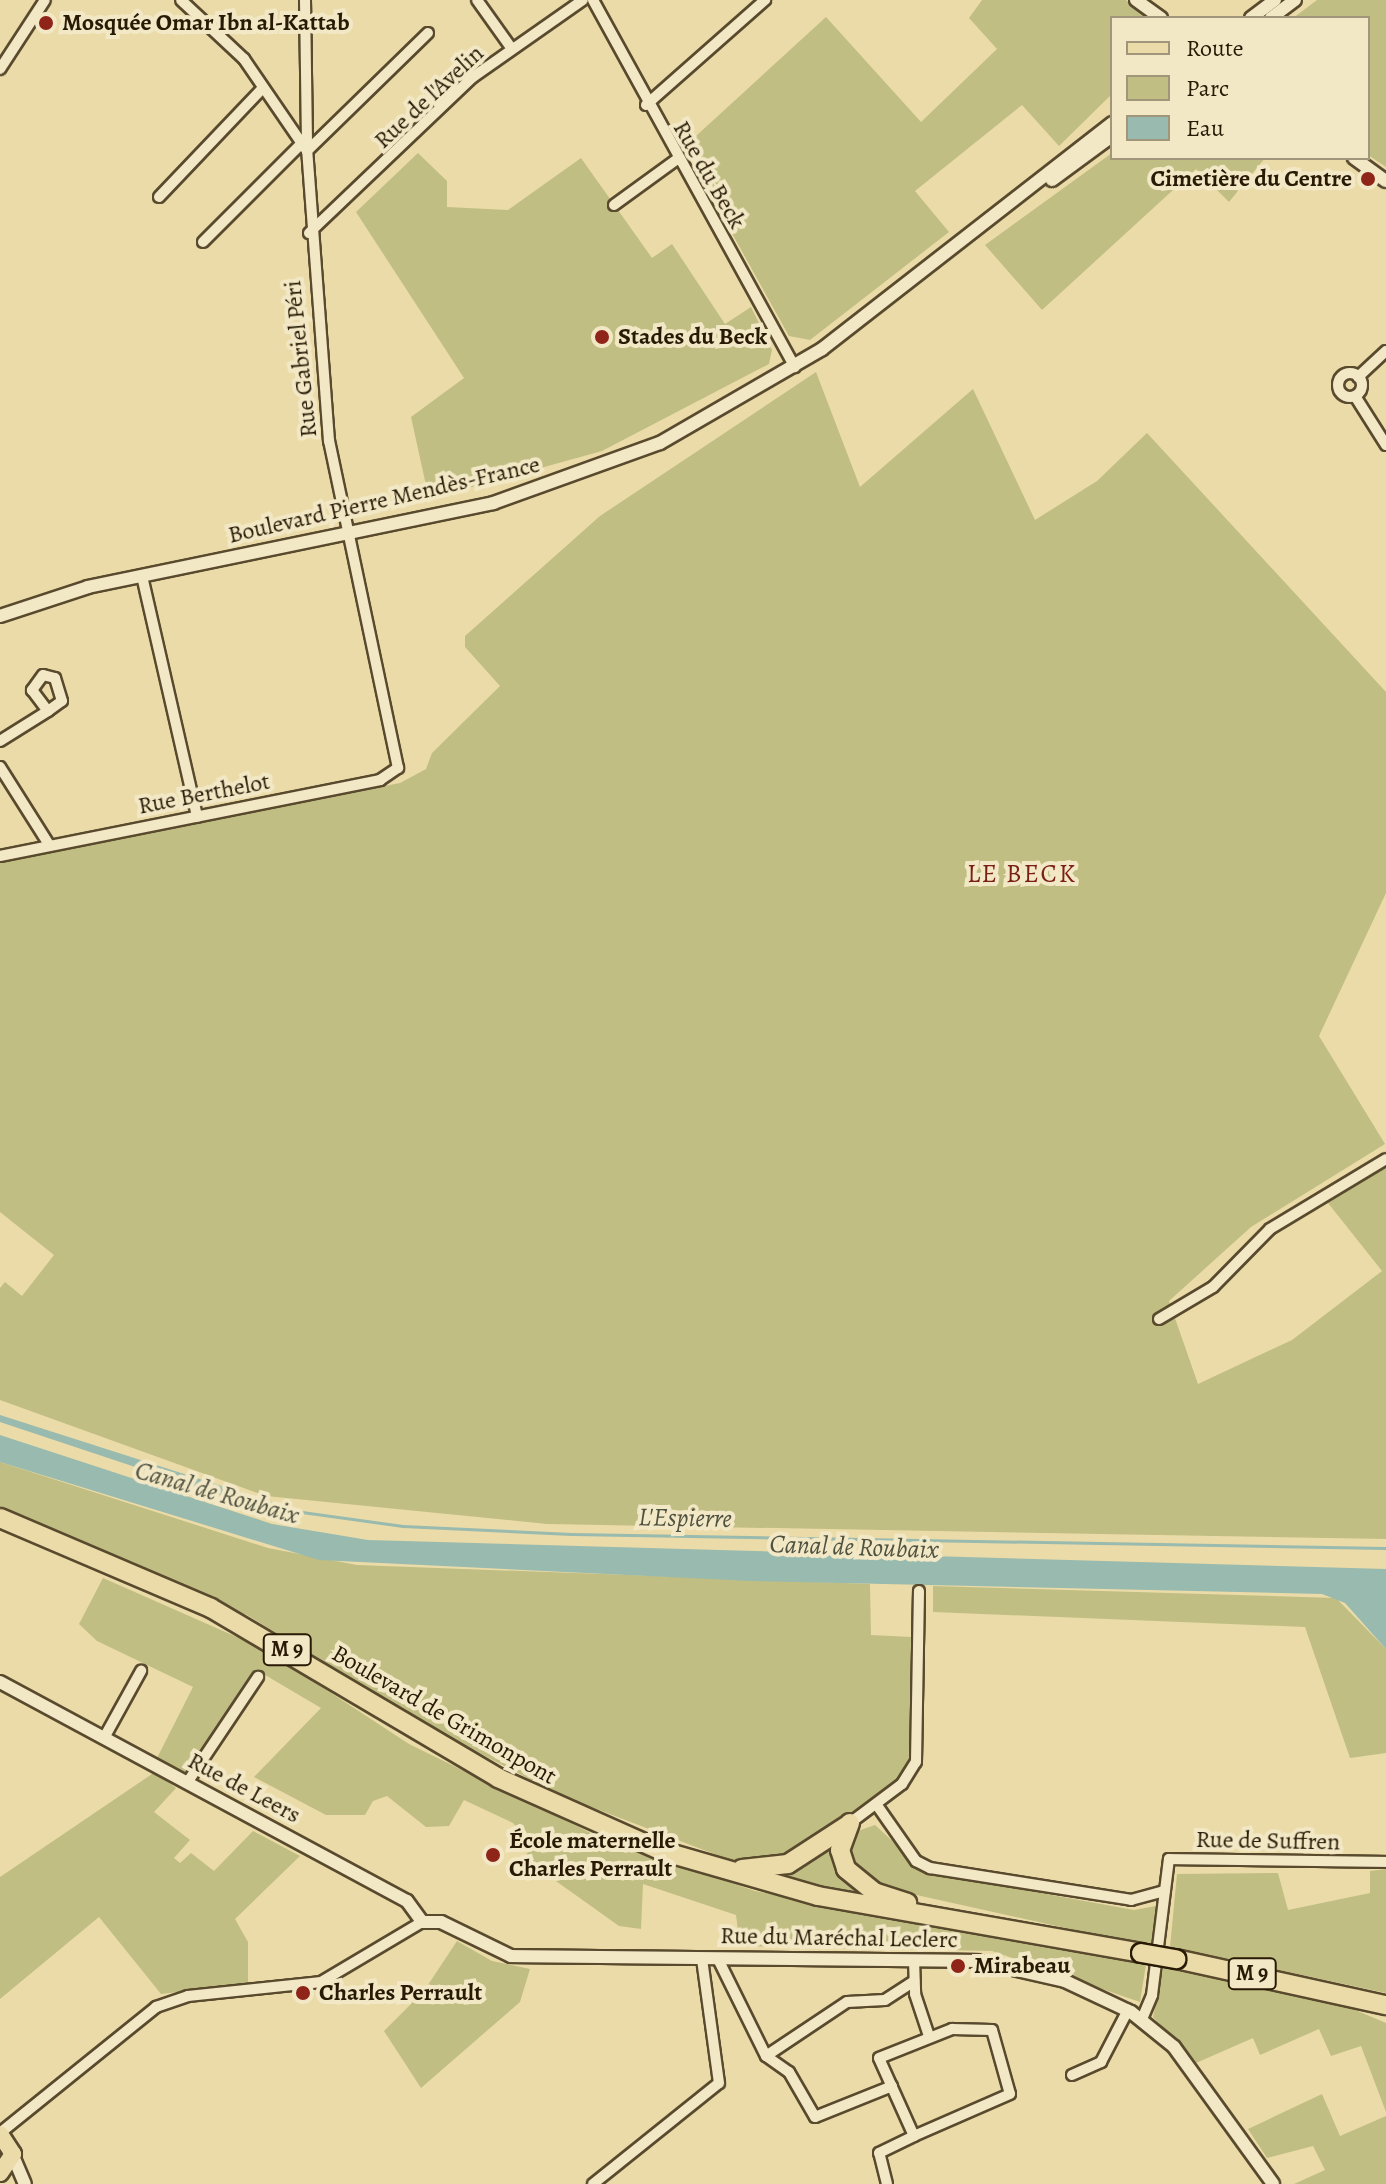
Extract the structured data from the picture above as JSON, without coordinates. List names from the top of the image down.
{
  "streets": {
    "highway": ["M 9", "Boulevard de Grimonpont"],
    "street": [
      "Rue de l'Avelin",
      "Rue du Beck",
      "Rue Gabriel Péri",
      "Boulevard Pierre Mendès-France",
      "Rue Berthelot",
      "Rue de Leers",
      "Rue de Suffren",
      "Rue du Maréchal Leclerc"
    ]
  },
  "crossings": [
    ["Rue de l'Avelin", "Rue Gabriel Péri"],
    ["Rue du Beck", "Boulevard Pierre Mendès-France"],
    ["Rue Gabriel Péri", "Boulevard Pierre Mendès-France"],
    ["Rue Gabriel Péri", "Rue Berthelot"],
    ["M 9", "Boulevard de Grimonpont"],
    ["Rue de Leers", "Rue du Maréchal Leclerc"],
    ["Rue de Suffren", "Rue du Maréchal Leclerc"]
  ],
  "districts": ["LE BECK"],
  "water": ["Canal de Roubaix", "L'Espierre"],
  "places": [
    "Mosquée Omar Ibn al-Kattab",
    "Cimetière du Centre",
    "Stades du Beck",
    "École maternelle Charles Perrault",
    "Mirabeau",
    "Charles Perrault"
  ],
  "legend": ["Route", "Parc", "Eau"]
}
